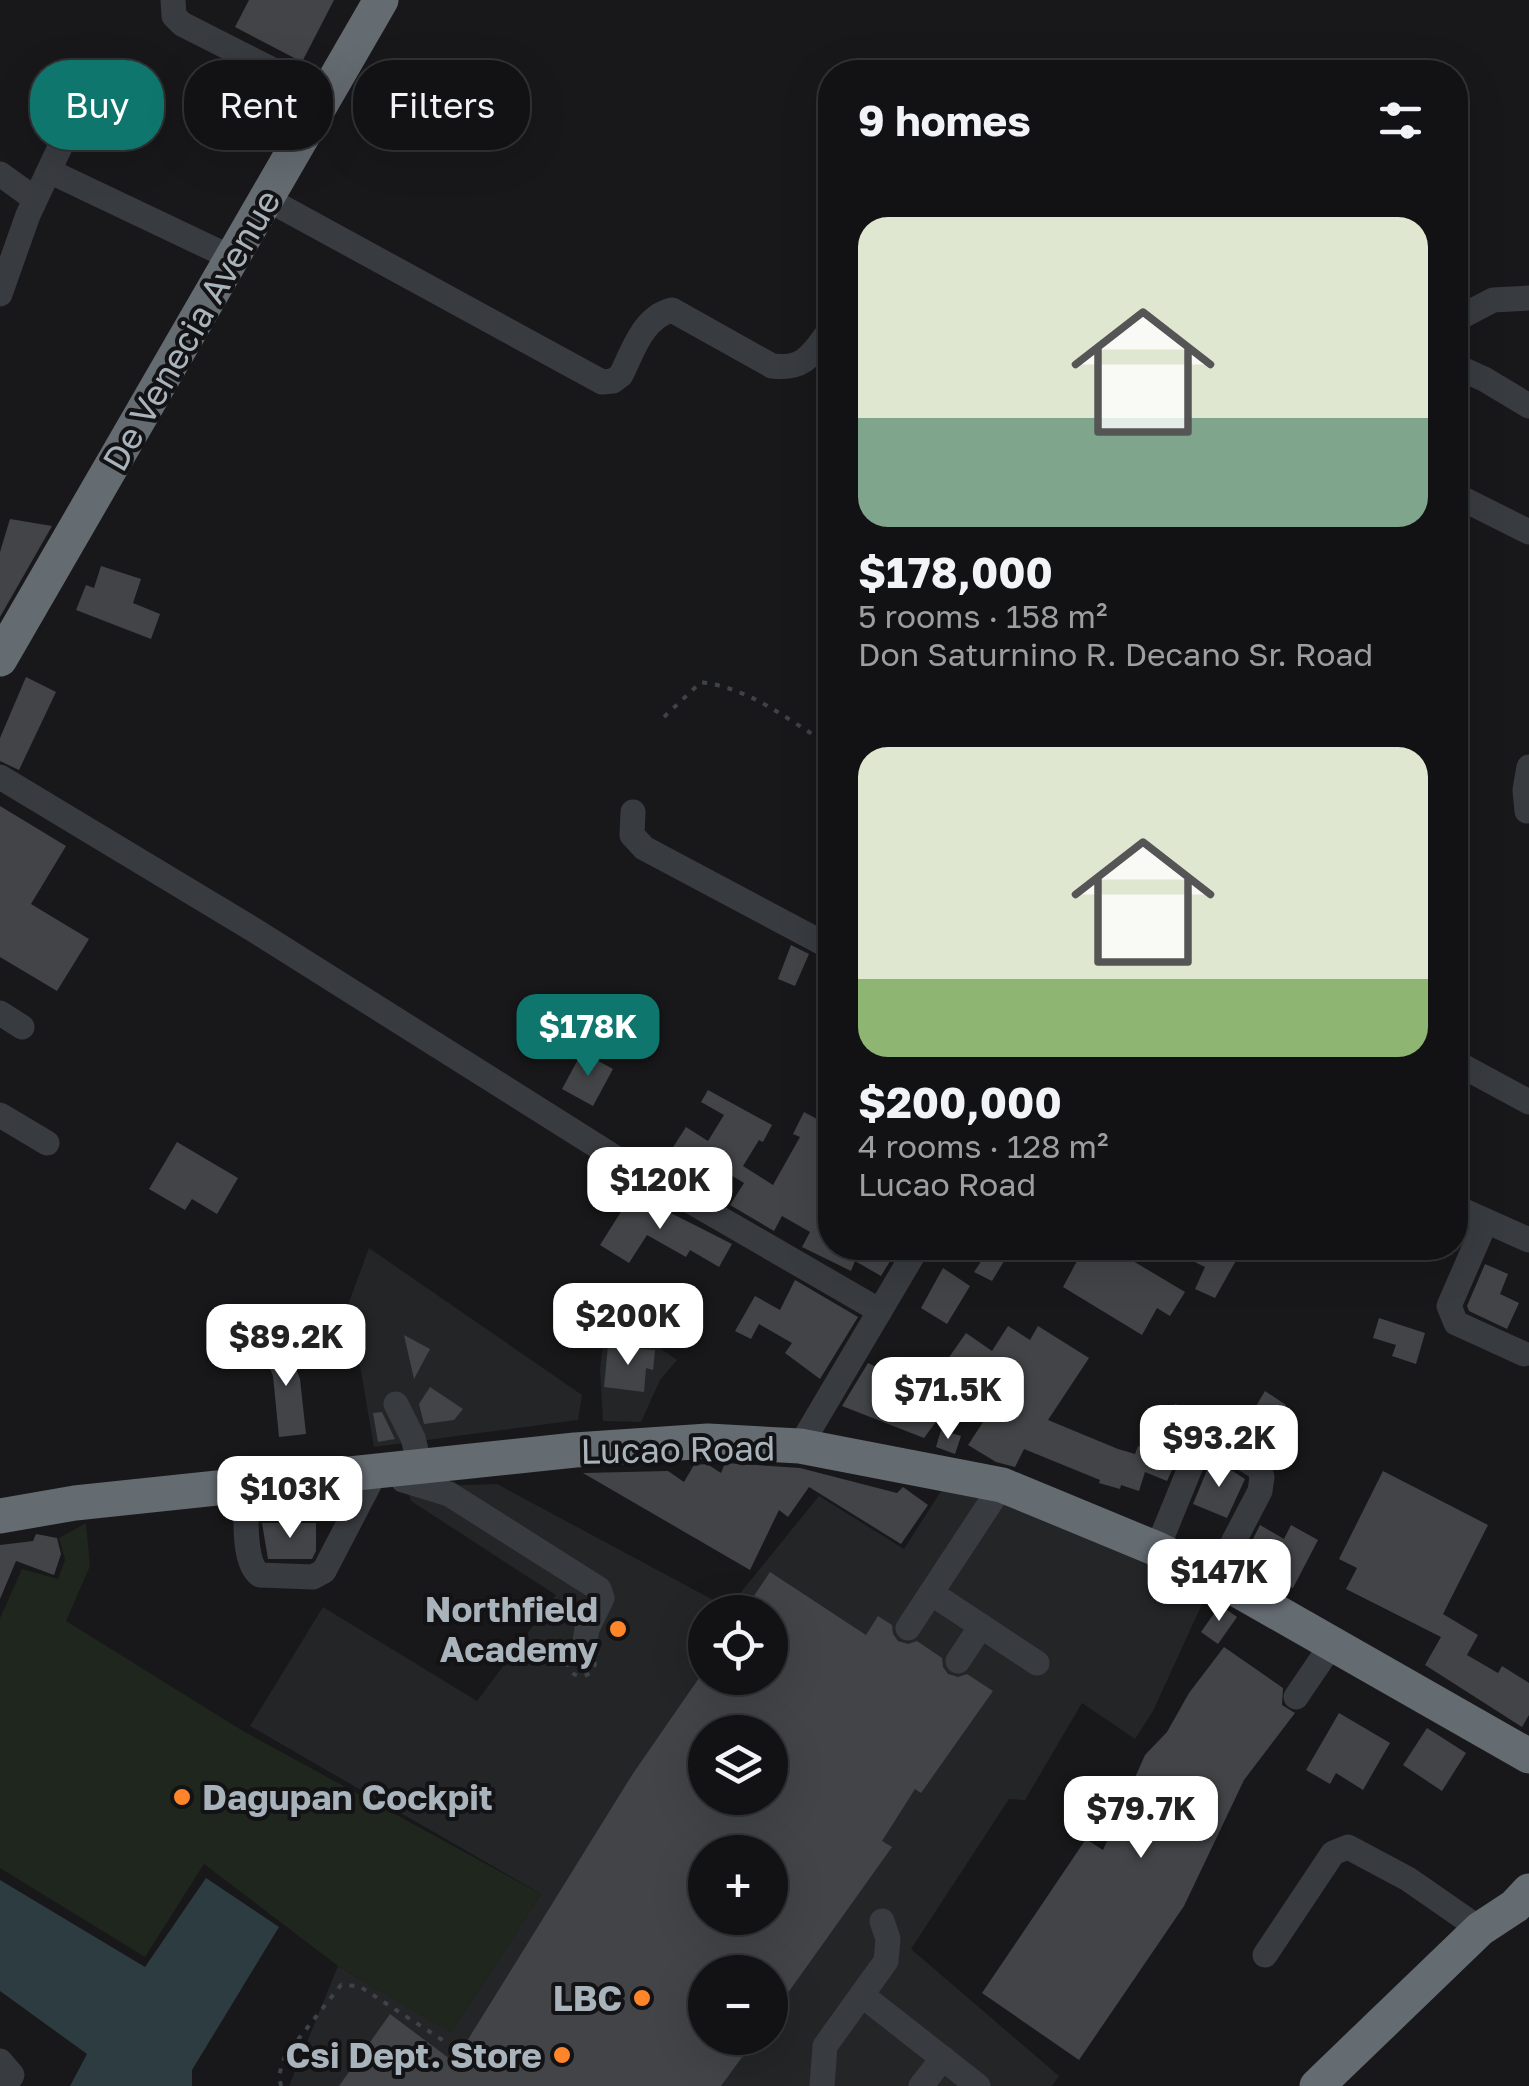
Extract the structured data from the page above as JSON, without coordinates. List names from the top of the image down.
{
  "streets": {
    "highway": ["De Venecia Avenue", "Lucao Road"]
  },
  "places": [
    "Northfield Academy",
    "Dagupan Cockpit",
    "LBC",
    "Csi Dept. Store"
  ],
  "page": {
    "chip": ["Buy", "Rent", "Filters"],
    "heading": "9 homes",
    "list": [
      {
        "name": "$178,000",
        "note": "5 rooms · 158 m² · Don Saturnino R. Decano Sr. Road"
      },
      {
        "name": "$200,000",
        "note": "4 rooms · 128 m² · Lucao Road"
      }
    ],
    "price": [
      "$178K",
      "$120K",
      "$200K",
      "$89.2K",
      "$71.5K",
      "$93.2K",
      "$103K",
      "$147K",
      "$79.7K"
    ],
    "map_buttons": ["+", "−"]
  }
}
